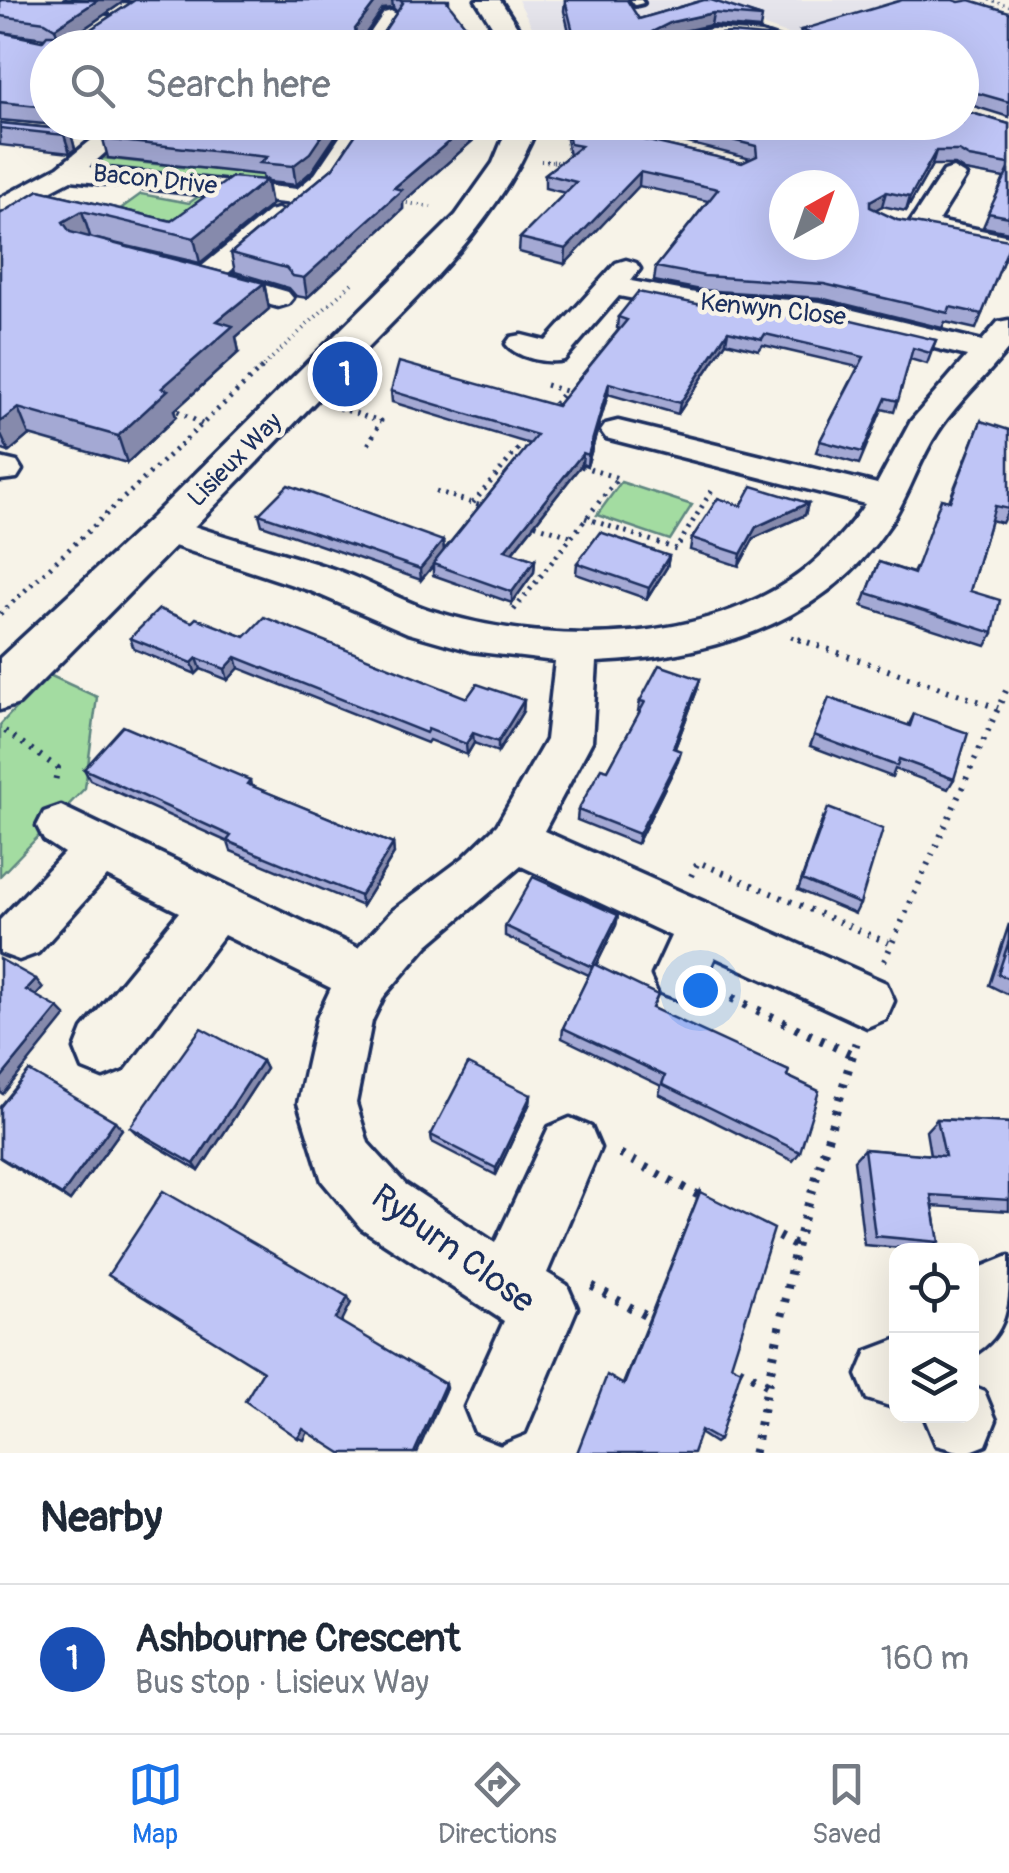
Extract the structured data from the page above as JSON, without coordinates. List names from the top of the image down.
{
  "streets": {
    "street": [
      "Bacon Drive",
      "Kenwyn Close",
      "Lisieux Way",
      "Ryburn Close"
    ]
  },
  "north": "top right",
  "page": {
    "search": "Search here",
    "pins": "1",
    "heading": "Nearby",
    "list": [
      {
        "mark": "1",
        "name": "Ashbourne Crescent",
        "note": "Bus stop · Lisieux Way",
        "value": "160 m"
      }
    ],
    "nav": ["Map", "Directions", "Saved"]
  }
}
